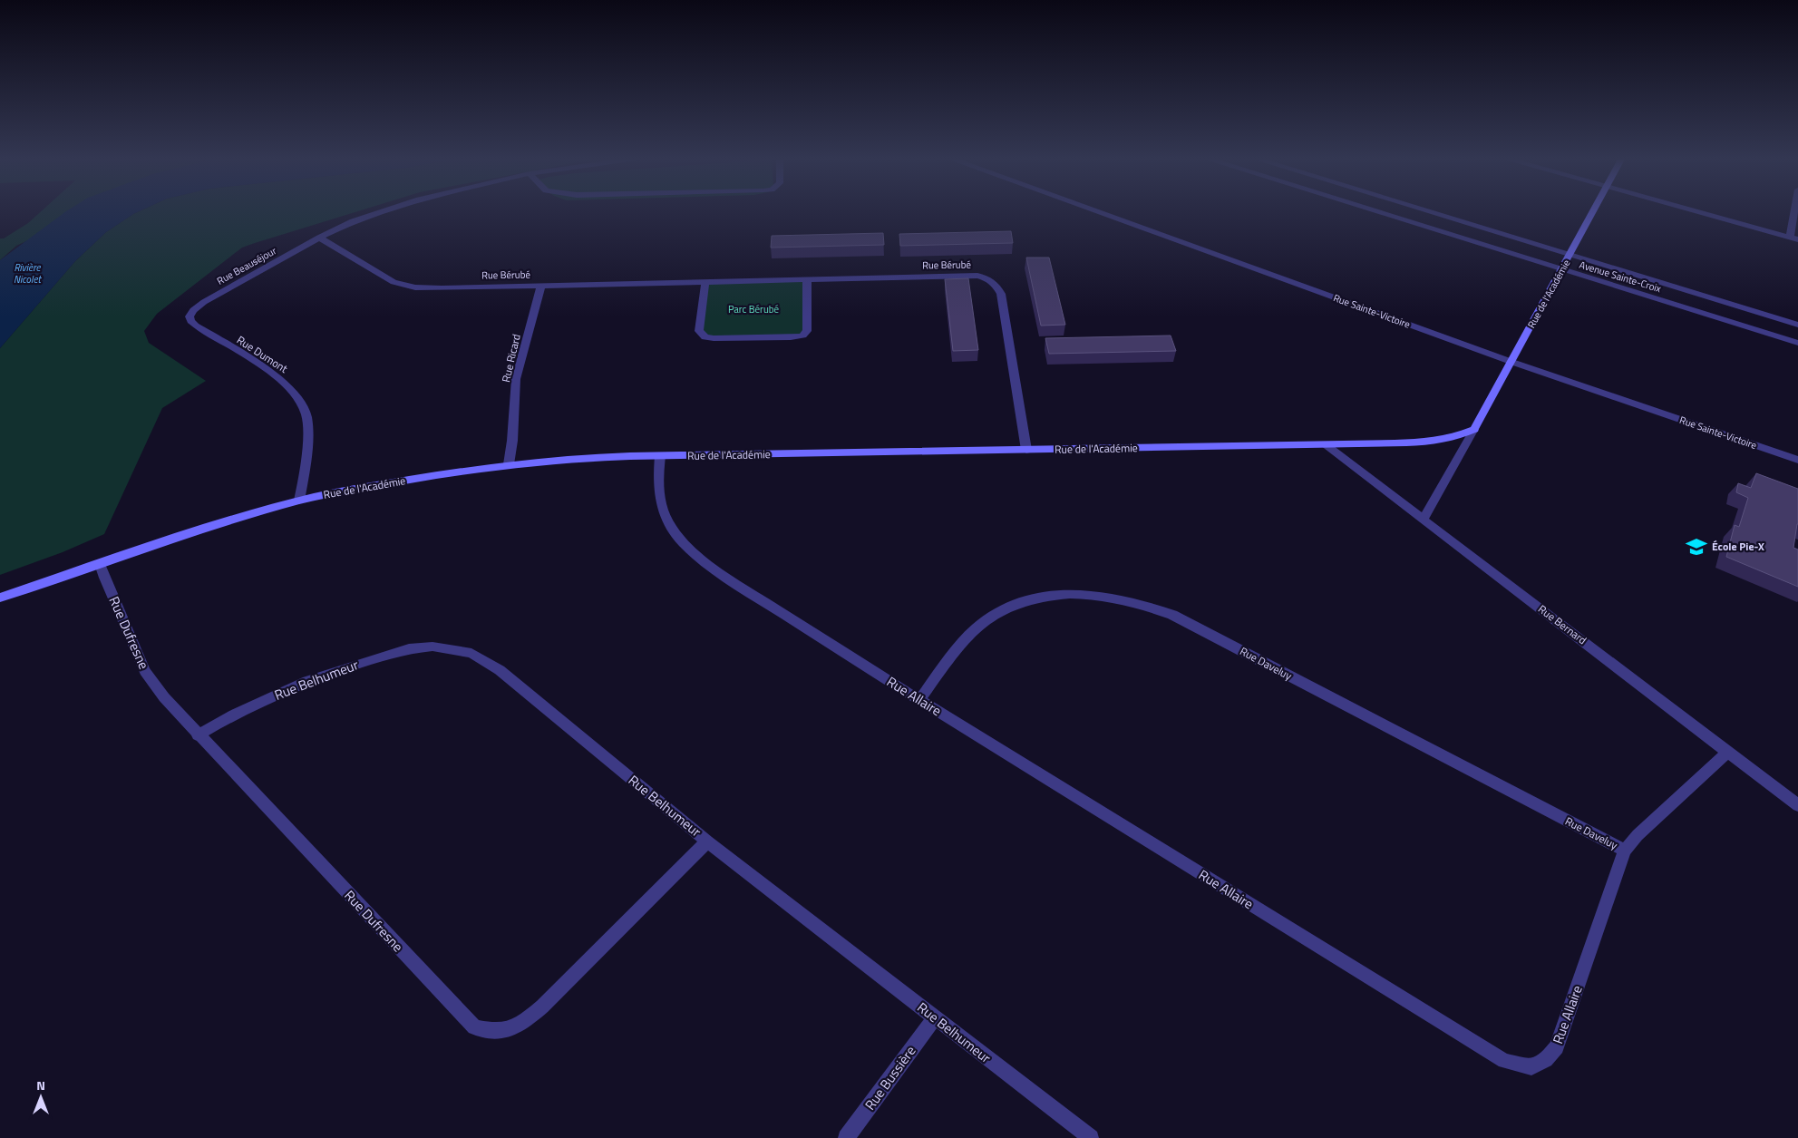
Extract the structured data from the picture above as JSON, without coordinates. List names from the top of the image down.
{
  "streets": {
    "street": [
      "Rue Bérubé",
      "Rue Beauséjour",
      "Avenue Sainte-Croix",
      "Rue de l'Académie",
      "Rue Sainte-Victoire",
      "Rue Dumont",
      "Rue Ricard",
      "Rue Bernard",
      "Rue Dufresne",
      "Rue Daveluy",
      "Rue Belhumeur",
      "Rue Allaire",
      "Rue Bussière"
    ]
  },
  "crossings": [
    ["Rue Bérubé", "Rue Beauséjour"],
    ["Rue Bérubé", "Rue de l'Académie"],
    ["Rue Bérubé", "Rue Ricard"],
    ["Rue Beauséjour", "Rue Dumont"],
    ["Avenue Sainte-Croix", "Rue de l'Académie"],
    ["Rue de l'Académie", "Rue Sainte-Victoire"],
    ["Rue de l'Académie", "Rue Dumont"],
    ["Rue de l'Académie", "Rue Ricard"],
    ["Rue de l'Académie", "Rue Bernard"],
    ["Rue de l'Académie", "Rue Dufresne"],
    ["Rue de l'Académie", "Rue Allaire"],
    ["Rue Bernard", "Rue Allaire"],
    ["Rue Dufresne", "Rue Belhumeur"],
    ["Rue Daveluy", "Rue Allaire"],
    ["Rue Belhumeur", "Rue Bussière"]
  ],
  "water": ["Rivière Nicolet"],
  "parks": ["Parc Bérubé"],
  "places": {
    "school or university": ["École Pie-X"]
  },
  "north": "top"
}
